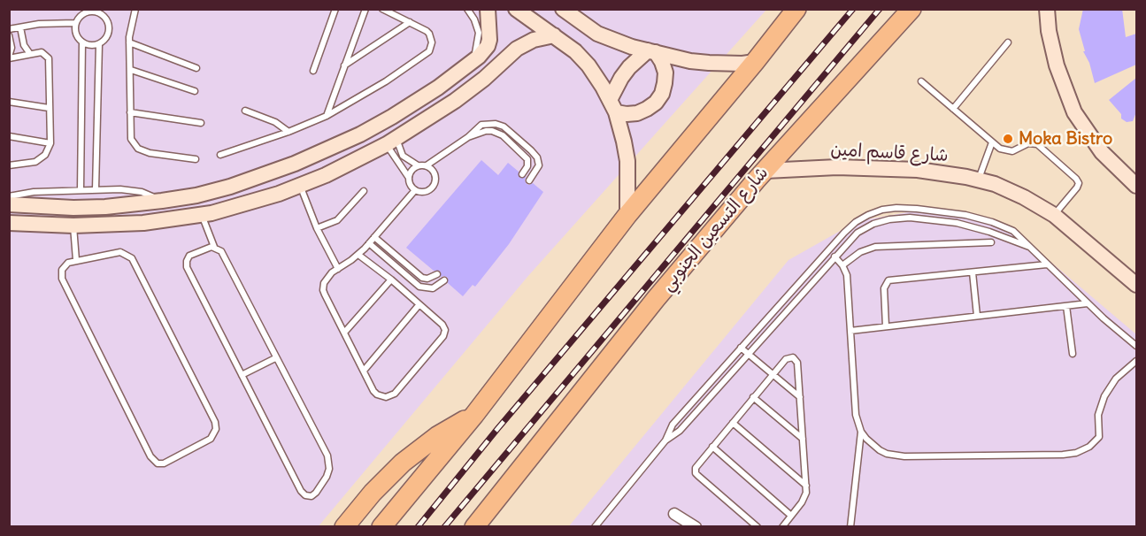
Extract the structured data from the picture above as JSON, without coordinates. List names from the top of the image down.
{
  "streets": {
    "highway": ["شارع التسعين الجنوبي"],
    "street": ["شارع قاسم امين"]
  },
  "crossings": [
    ["شارع قاسم امين", "شارع التسعين الجنوبي"]
  ],
  "places": ["Moka Bistro"]
}
